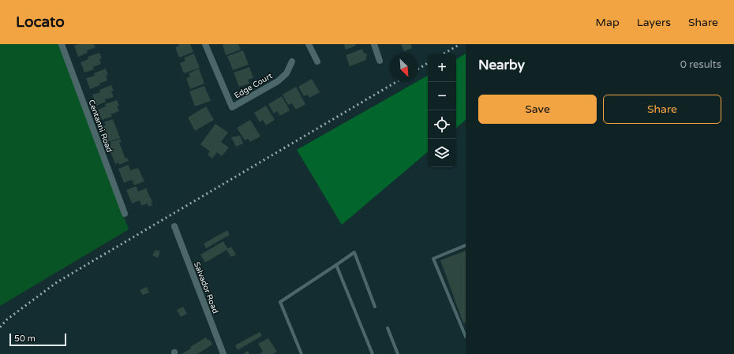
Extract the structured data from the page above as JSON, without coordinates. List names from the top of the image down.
{
  "streets": {
    "street": ["Edge Court", "Centanni Road", "Salvador Road"]
  },
  "scale_bar": "50 m",
  "north": "bottom right",
  "page": {
    "header": "Locato",
    "nav": ["Map", "Layers", "Share"],
    "heading": ["Nearby", "0 results"],
    "map_buttons": ["+", "−"],
    "buttons": ["Save", "Share"],
    "scale": "50 m"
  }
}
